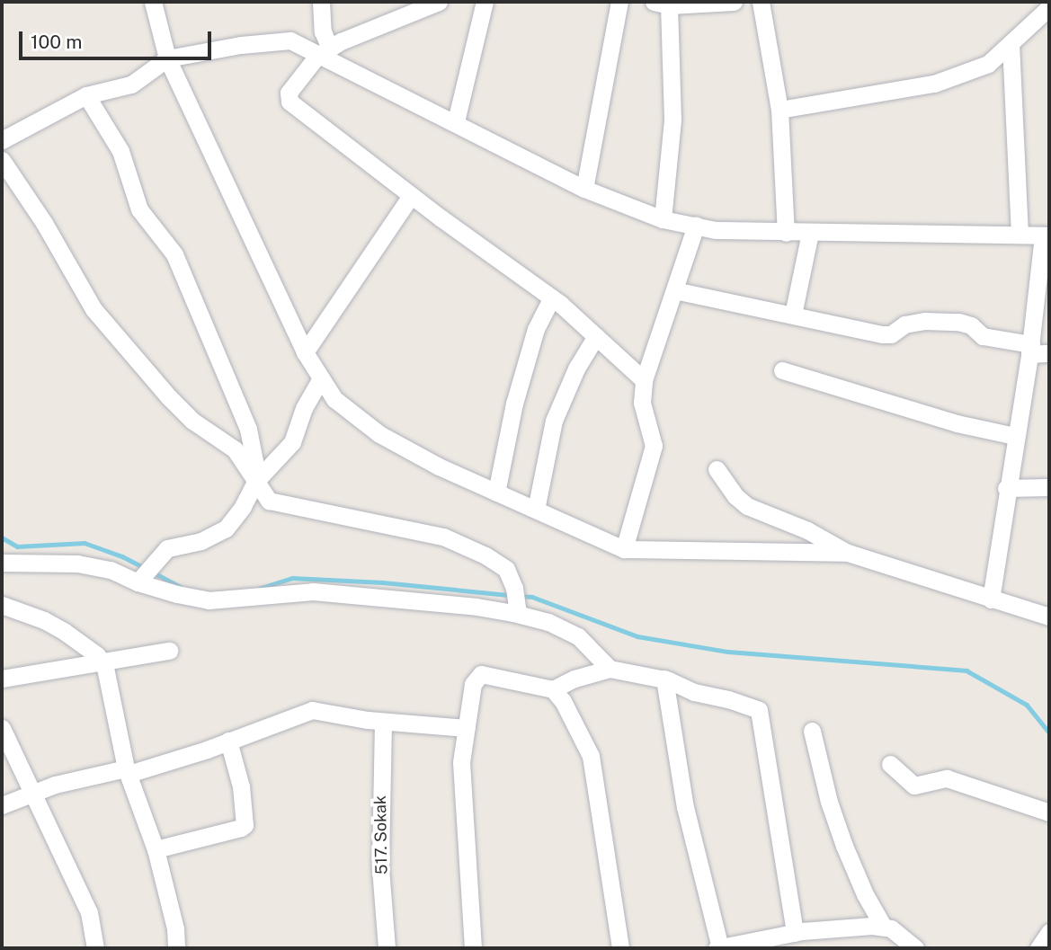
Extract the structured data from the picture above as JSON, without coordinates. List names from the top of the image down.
{
  "streets": {
    "street": ["517. Sokak"]
  },
  "scale_bar": "100 m"
}
